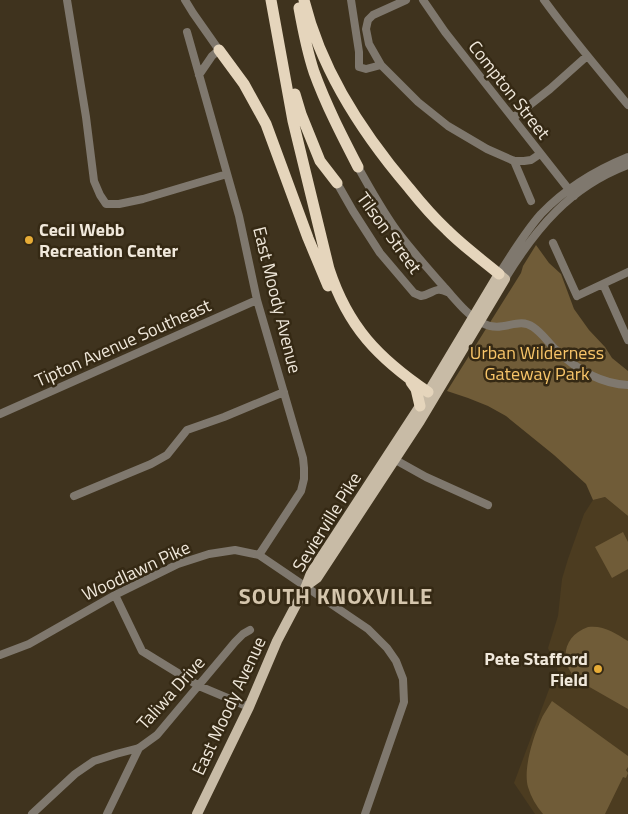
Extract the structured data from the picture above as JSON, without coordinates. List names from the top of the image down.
{
  "streets": {
    "main road": ["East Moody Avenue", "Sevierville Pike"],
    "street": [
      "Compton Street",
      "Tilson Street",
      "Tipton Avenue Southeast",
      "Woodlawn Pike",
      "Taliwa Drive"
    ]
  },
  "crossings": [
    ["Compton Street", "Sevierville Pike"],
    ["East Moody Avenue", "Tipton Avenue Southeast"],
    ["East Moody Avenue", "Sevierville Pike"],
    ["East Moody Avenue", "Woodlawn Pike"],
    ["Sevierville Pike", "Woodlawn Pike"]
  ],
  "districts": ["SOUTH KNOXVILLE"],
  "parks": ["Urban Wilderness Gateway Park"],
  "places": ["Cecil Webb Recreation Center", "Pete Stafford Field"]
}
